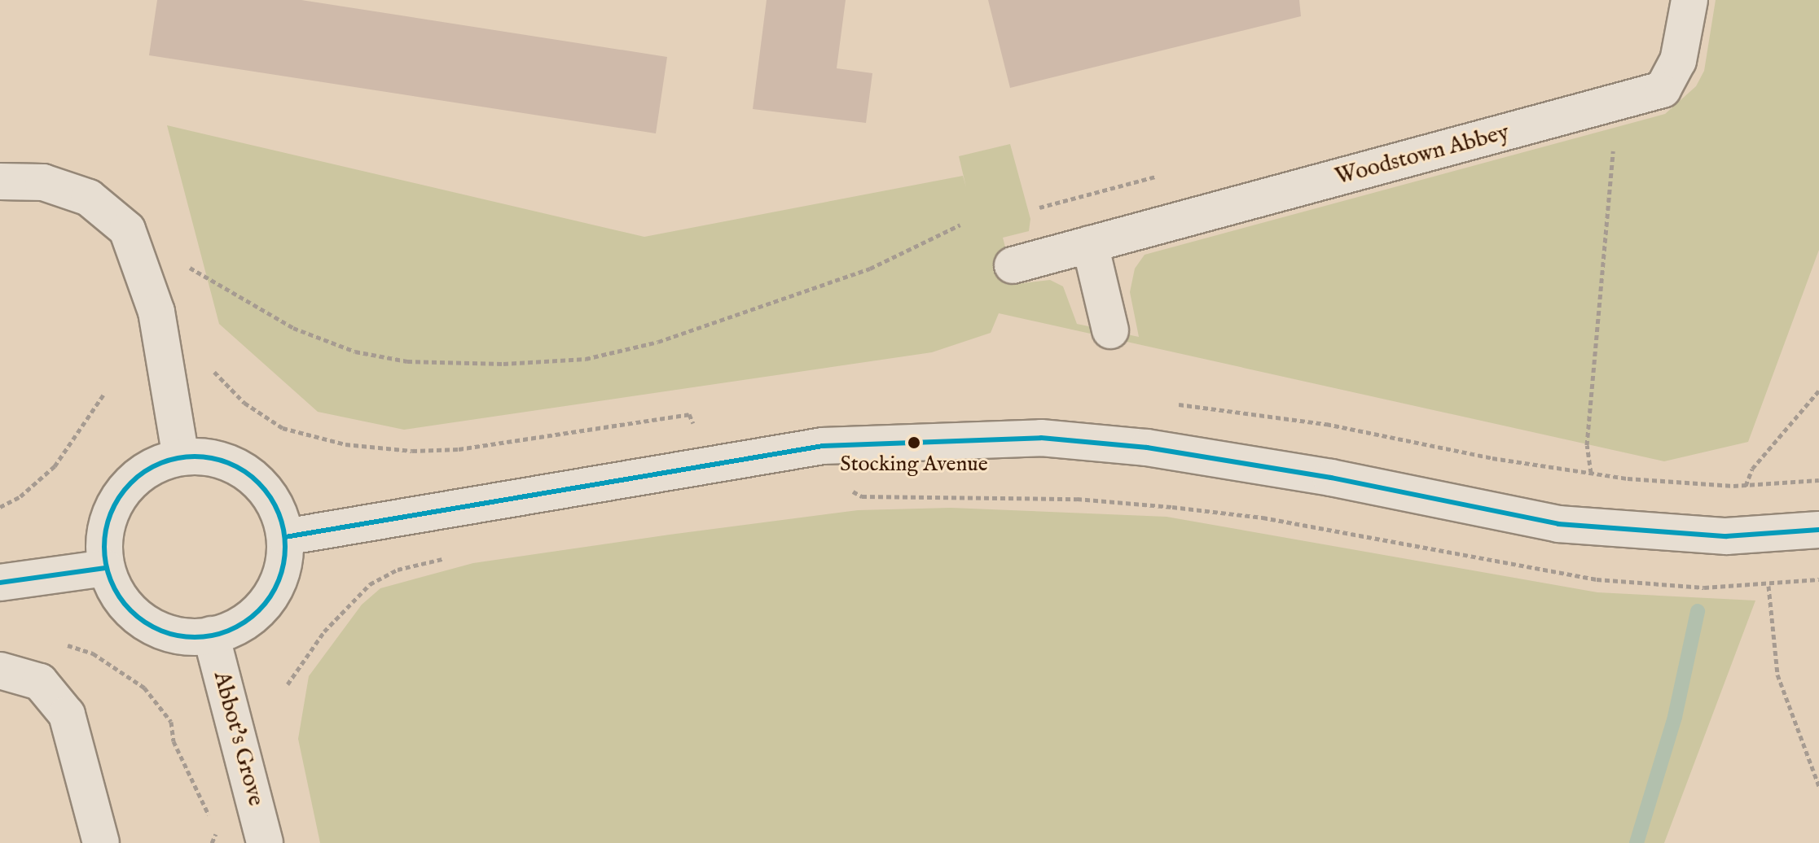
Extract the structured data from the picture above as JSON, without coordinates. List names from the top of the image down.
{
  "streets": {
    "street": ["Woodstown Abbey", "Abbot's Grove"]
  },
  "places": ["Stocking Avenue"]
}
